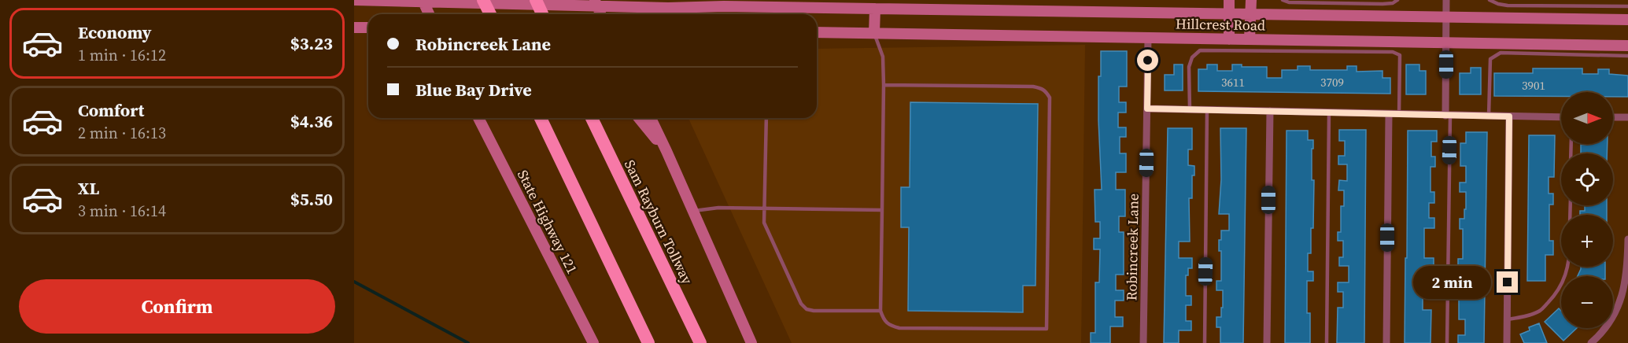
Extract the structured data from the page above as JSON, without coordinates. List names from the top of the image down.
{
  "streets": {
    "highway": ["Sam Rayburn Tollway"],
    "main road": ["Hillcrest Road", "State Highway 121"],
    "street": ["Robincreek Lane"]
  },
  "crossings": [
    ["Hillcrest Road", "Robincreek Lane"]
  ],
  "house_numbers": ["3611", "3709", "3901"],
  "north": "right",
  "page": {
    "list": [
      {
        "name": "Economy",
        "note": "1 min · 16:12",
        "value": "$3.23"
      },
      {
        "name": "Comfort",
        "note": "2 min · 16:13",
        "value": "$4.36"
      },
      {
        "name": "XL",
        "note": "3 min · 16:14",
        "value": "$5.50"
      }
    ],
    "banner": ["Robincreek Lane", "Blue Bay Drive"],
    "map_buttons": ["+", "−"],
    "bubble": "2 min",
    "buttons": "Confirm"
  }
}
